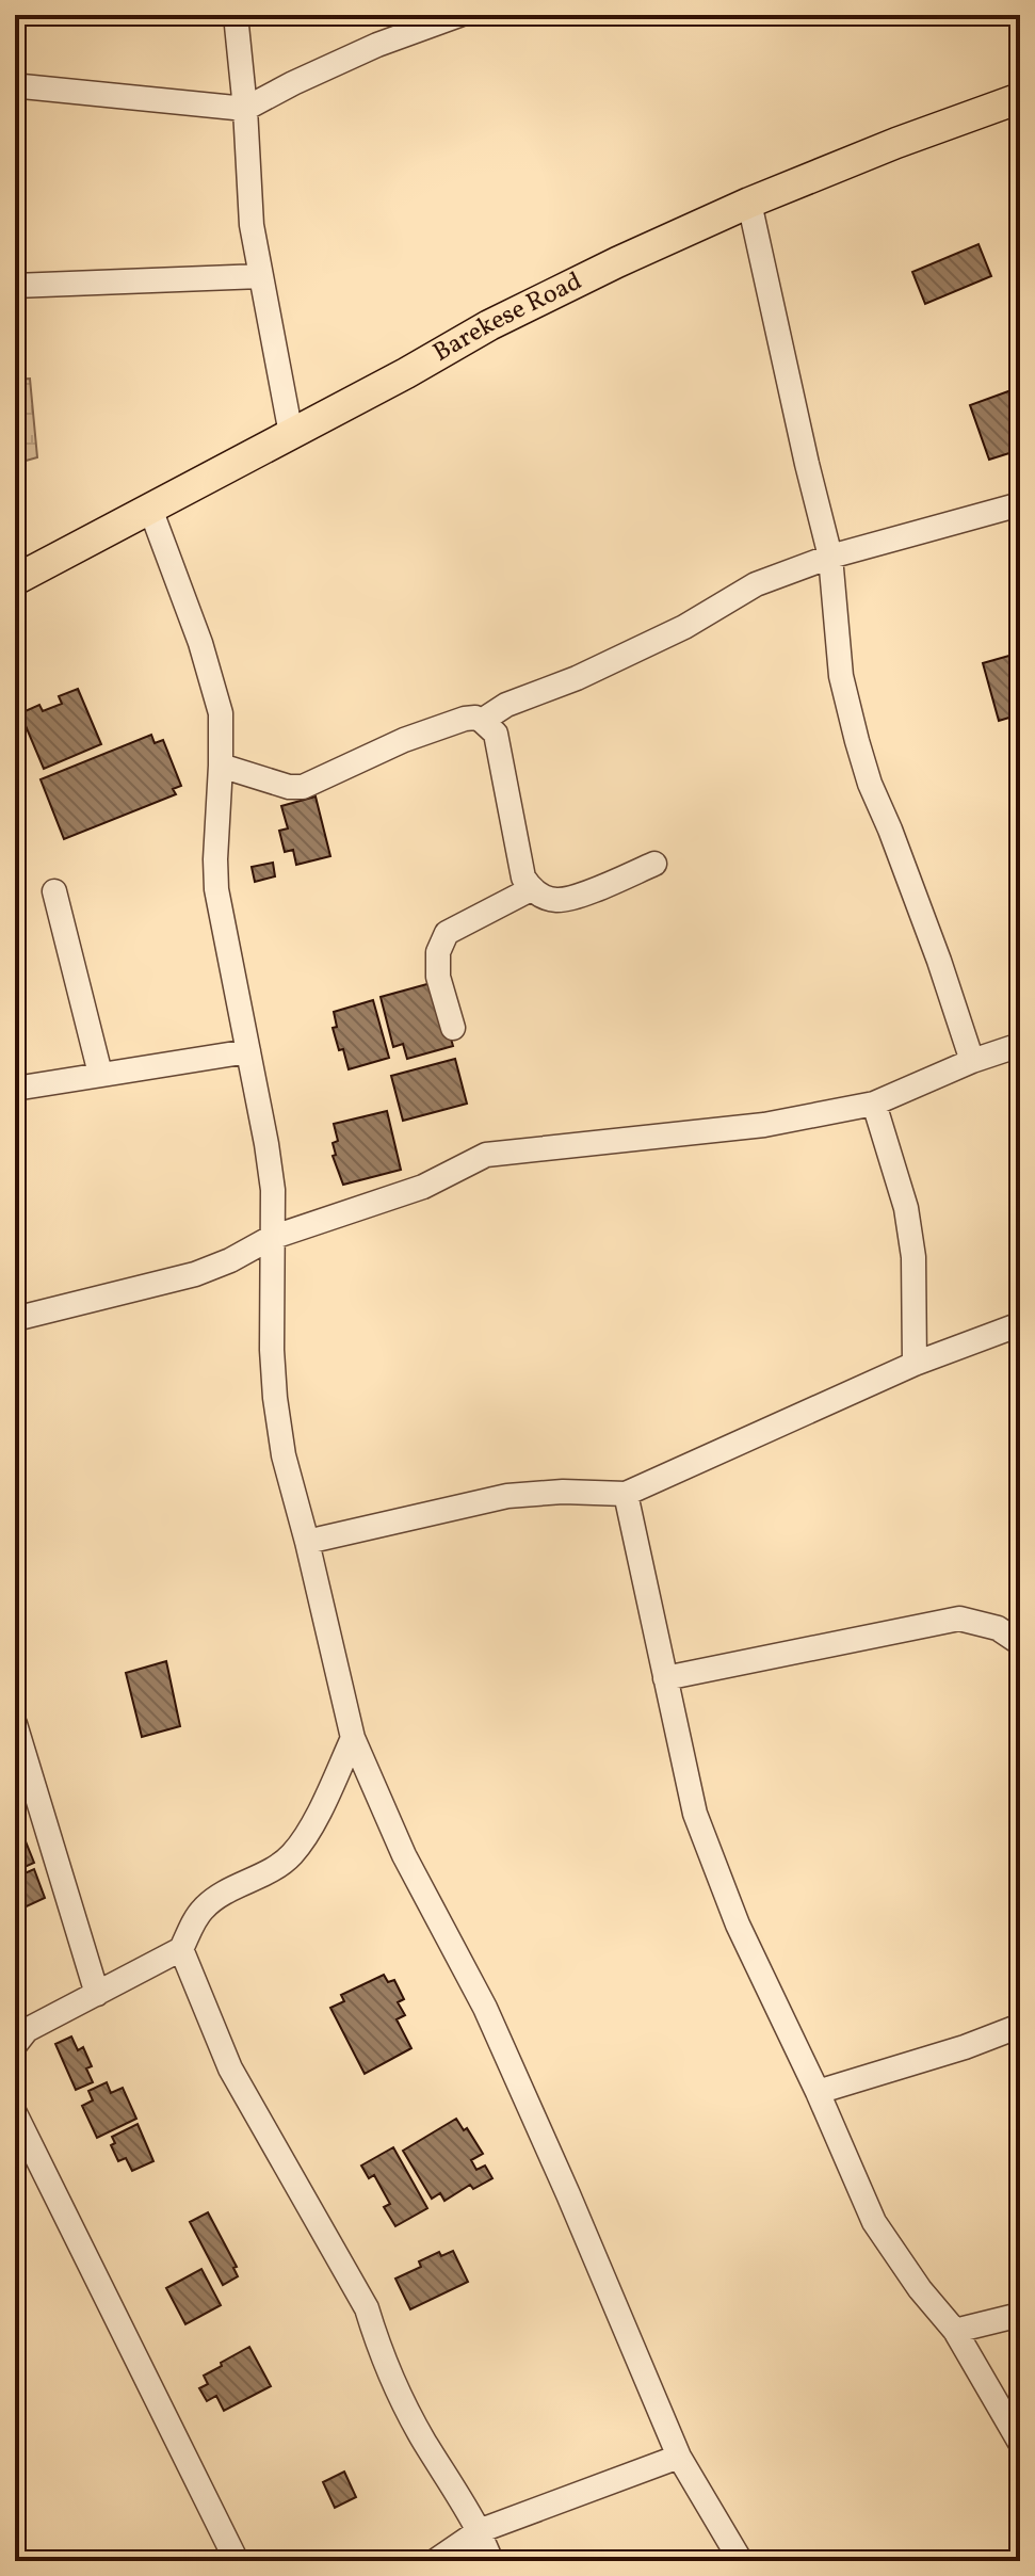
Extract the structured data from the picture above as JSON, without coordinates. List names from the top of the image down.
{
  "streets": {
    "main road": ["Barekese Road"]
  }
}
